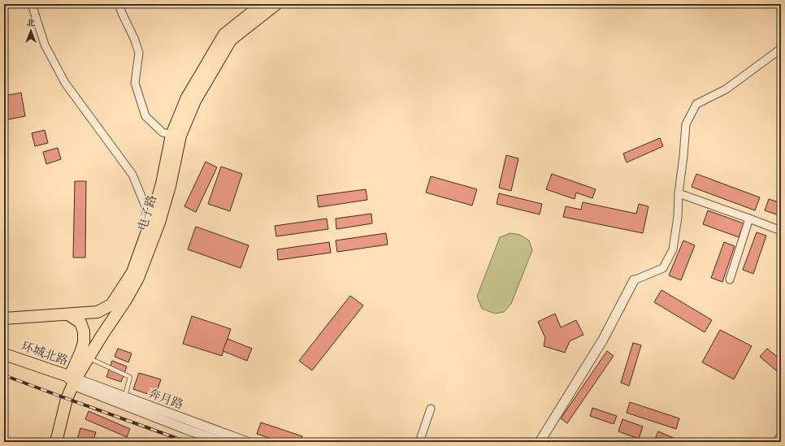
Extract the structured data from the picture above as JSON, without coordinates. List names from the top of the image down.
{
  "streets": {
    "main road": ["电子路", "环城北路"],
    "street": ["奔月路"]
  },
  "crossings": [
    ["环城北路", "奔月路"]
  ],
  "north": "top"
}
